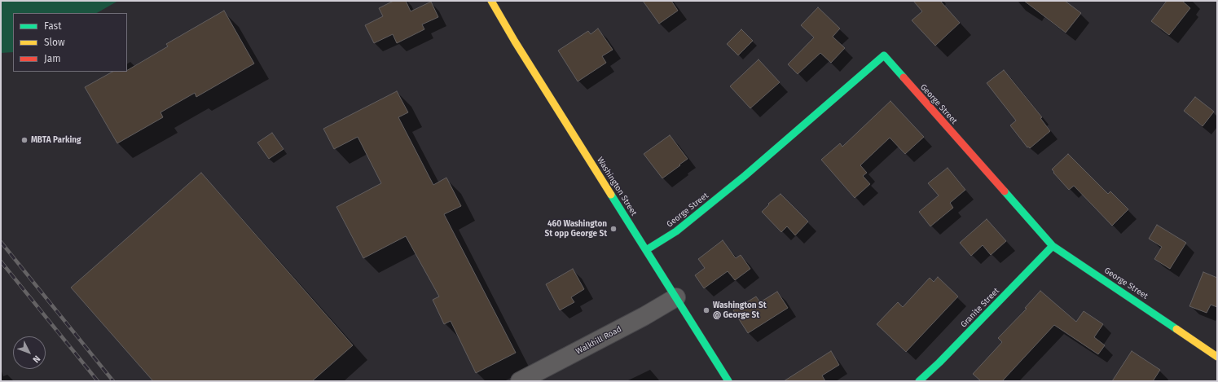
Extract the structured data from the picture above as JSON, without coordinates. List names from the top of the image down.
{
  "streets": {
    "street": [
      "George Street",
      "Washington Street",
      "Granite Street",
      "Walkhill Road"
    ]
  },
  "crossings": [
    ["George Street", "Washington Street"],
    ["George Street", "Granite Street"],
    ["Washington Street", "Walkhill Road"]
  ],
  "places": ["MBTA Parking", "460 Washington St opp George St", "Washington St @ George St"],
  "legend": ["Fast", "Slow", "Jam"],
  "north": "bottom right"
}
